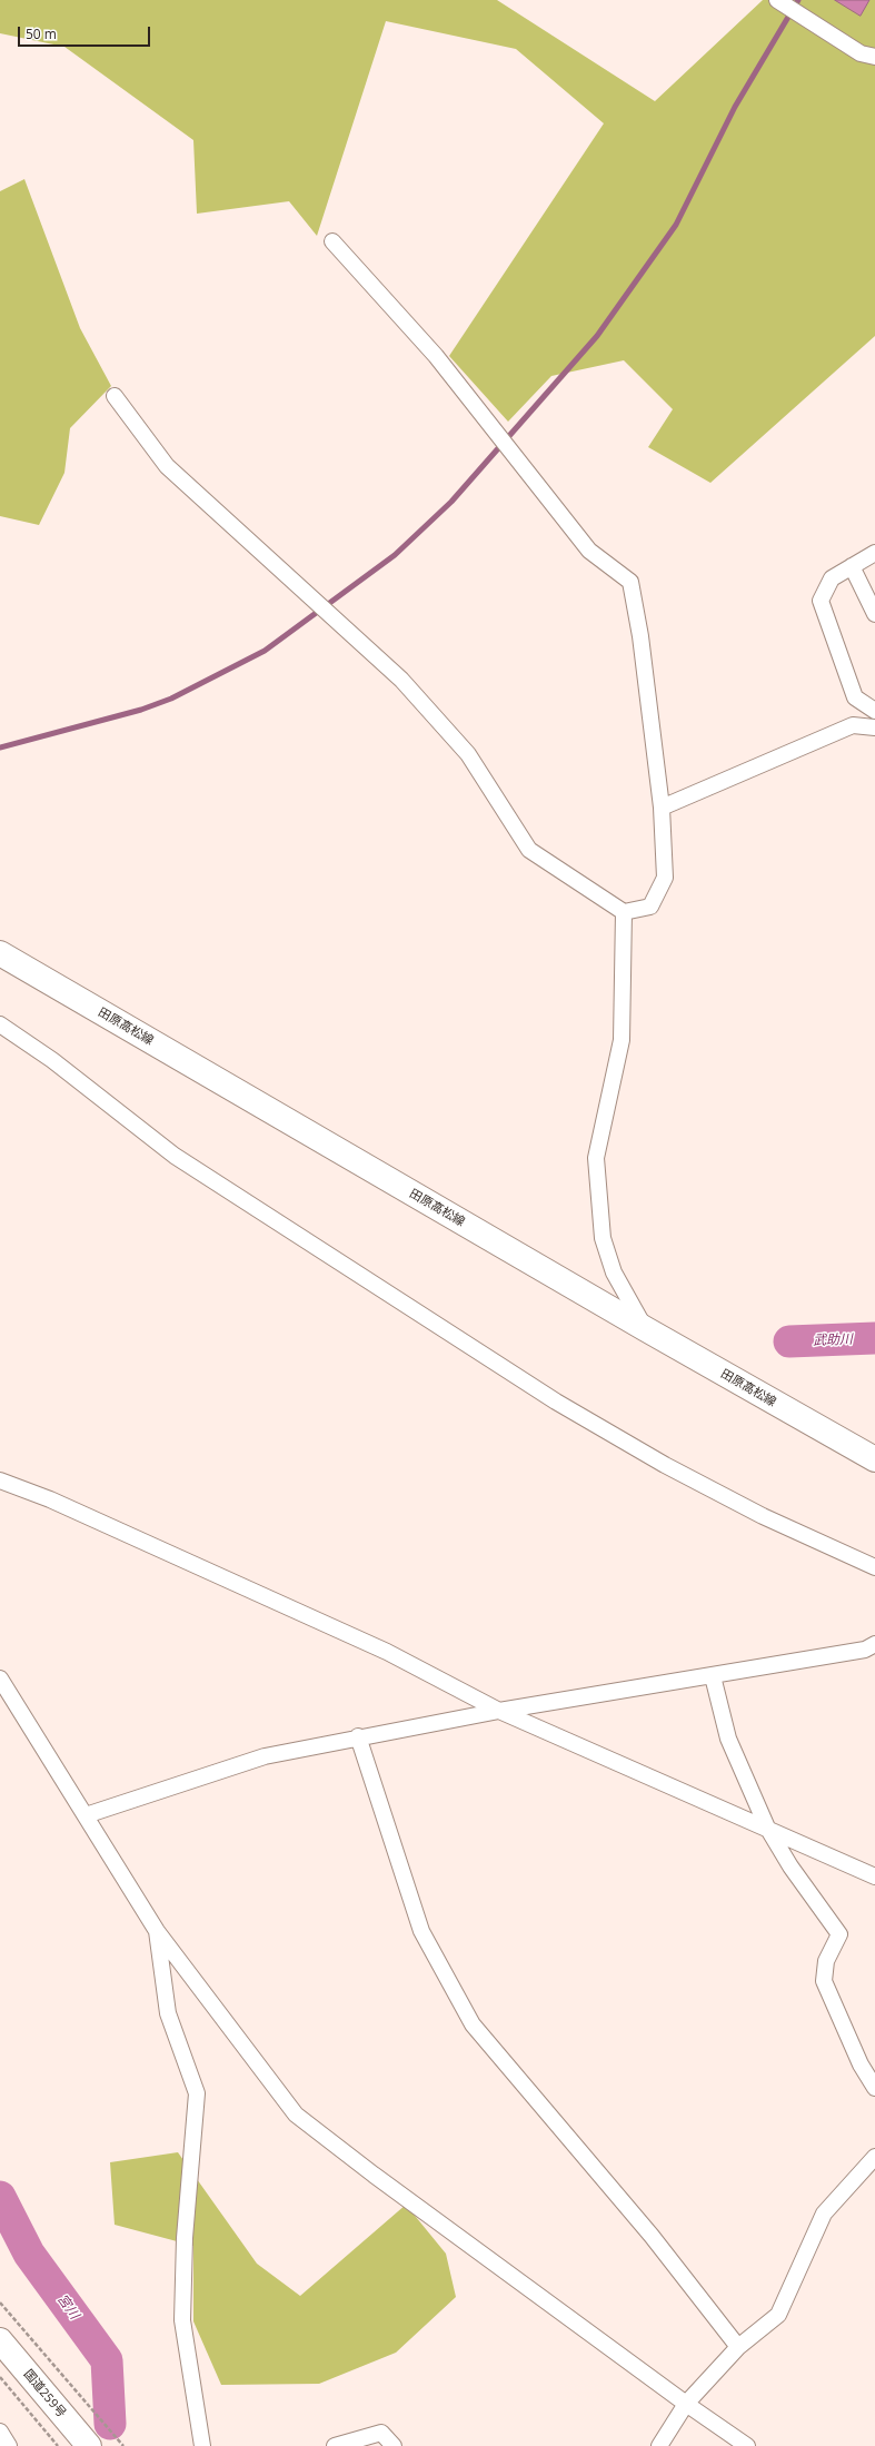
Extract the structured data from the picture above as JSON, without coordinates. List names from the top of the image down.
{
  "streets": {
    "main road": ["田原高松線", "国道259号"]
  },
  "water": ["武助川", "宮川"],
  "scale_bar": "50 m"
}
